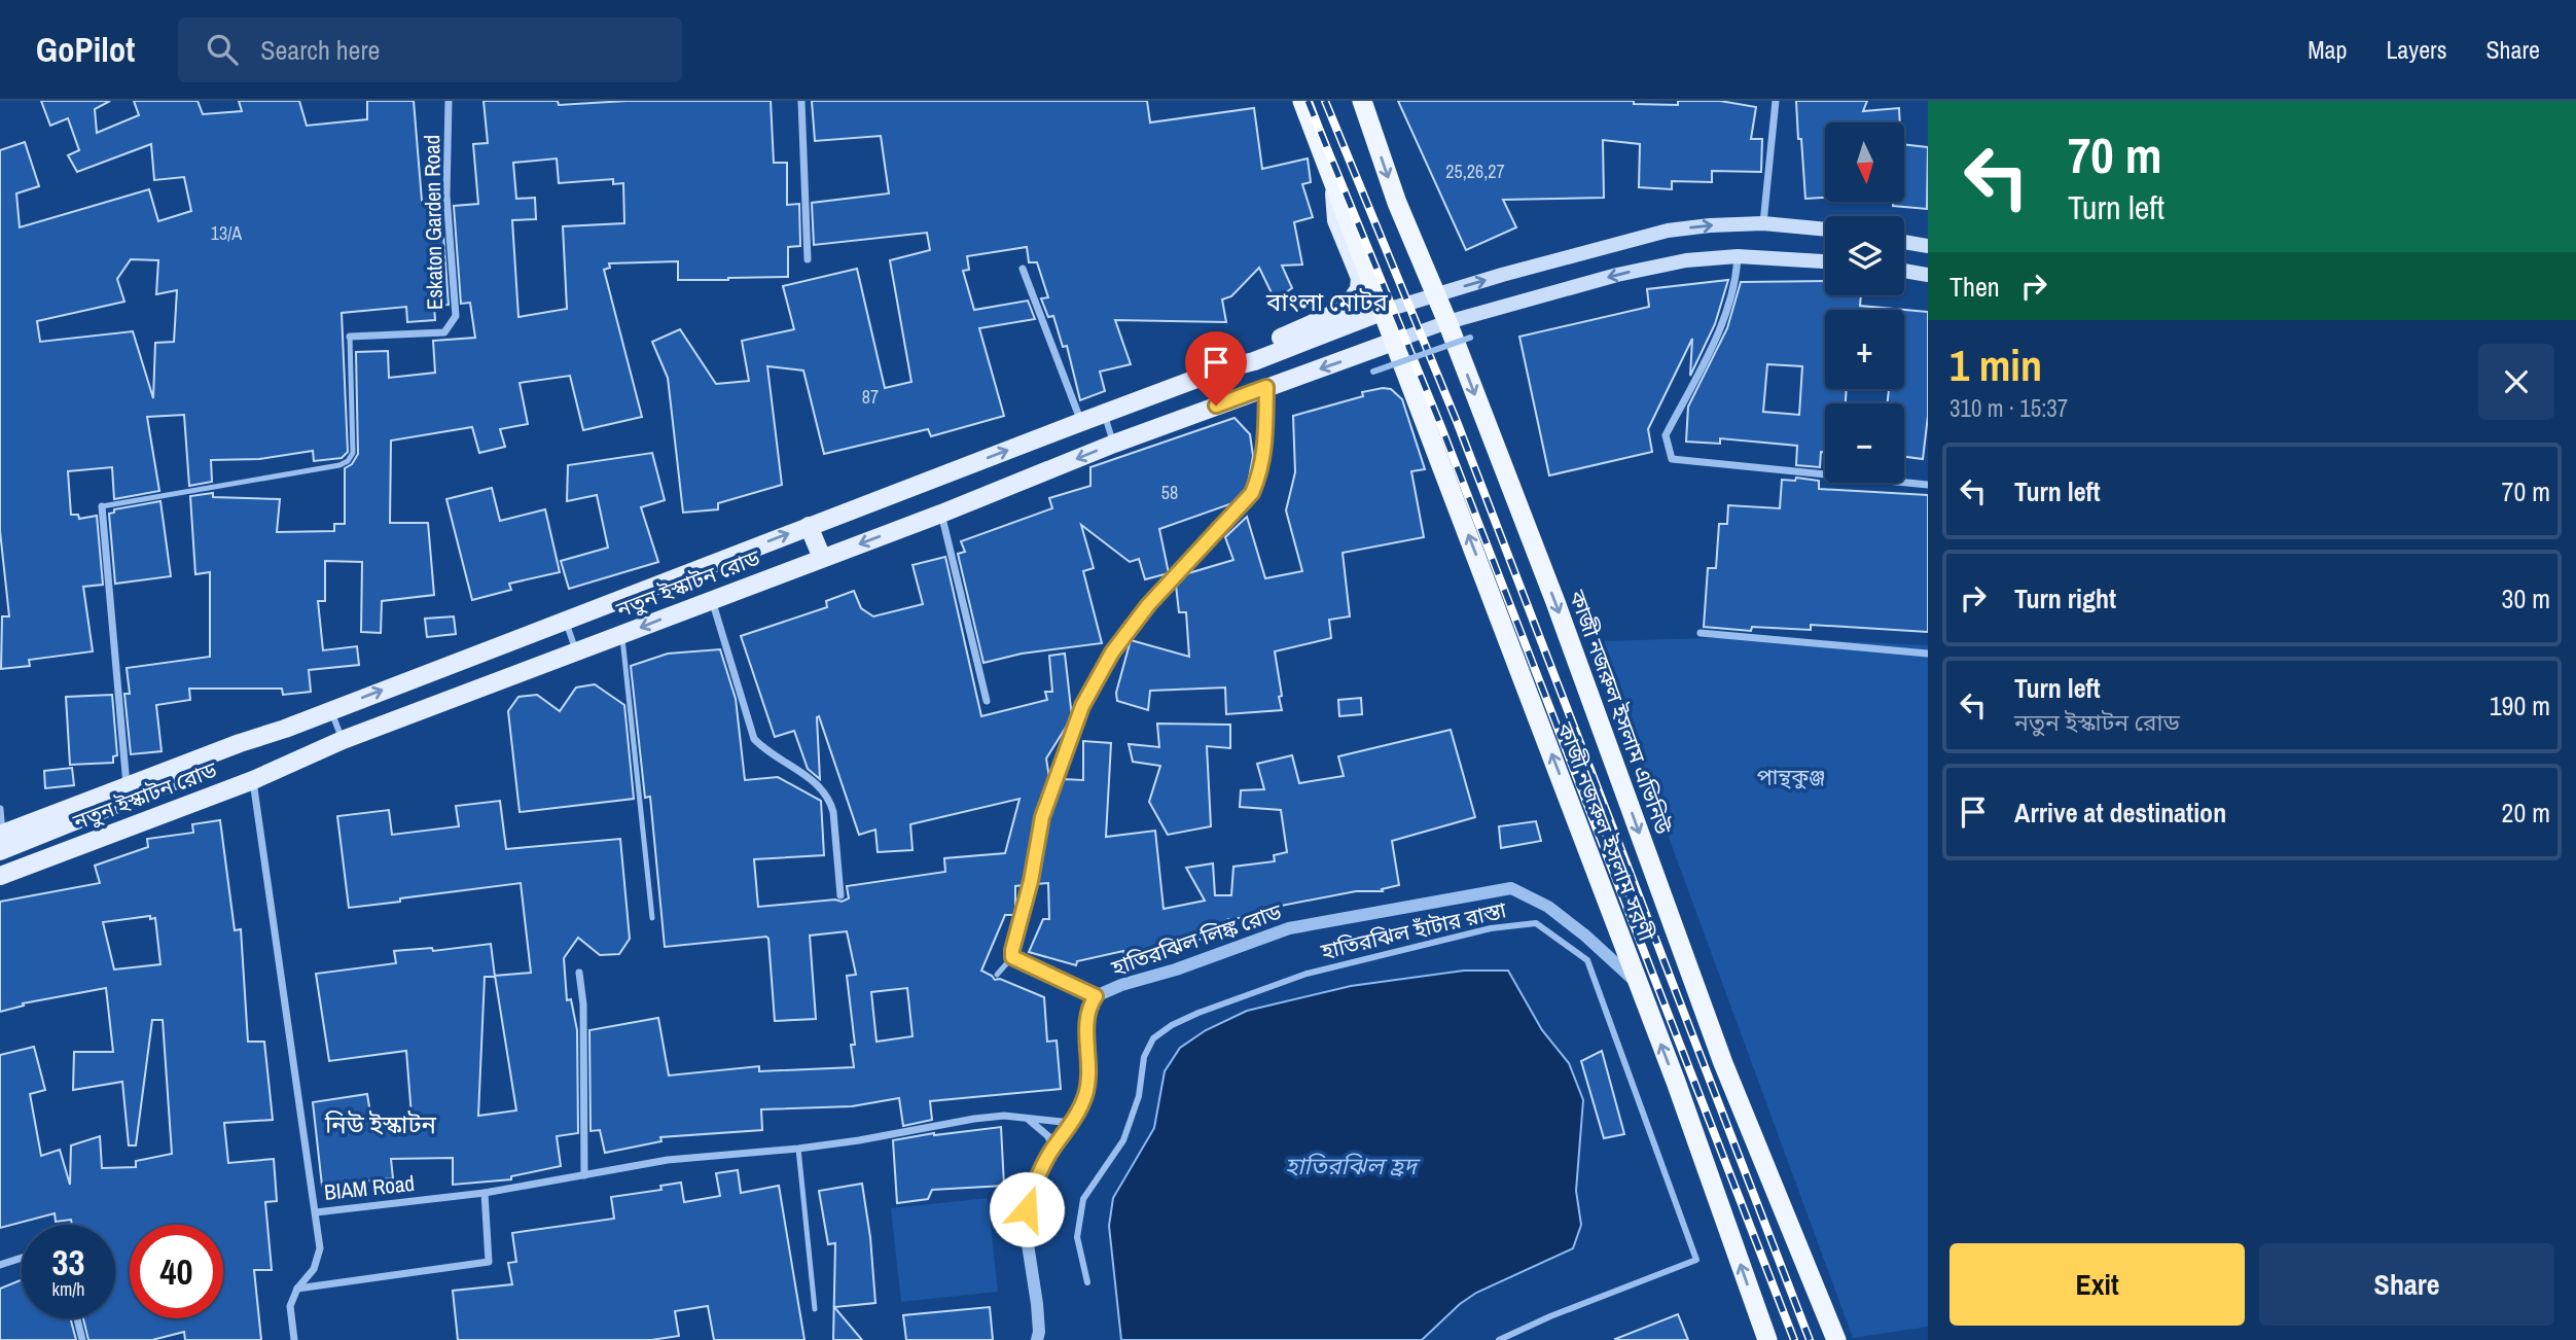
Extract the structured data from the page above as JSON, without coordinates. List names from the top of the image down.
{
  "streets": {
    "highway": ["কাজী নজরুল ইসলাম এভিনিউ", "কাজী নজরুল ইসলাম সরণী"],
    "main road": ["নতুন ইস্কাটন রোড"],
    "street": [
      "Eskaton Garden Road",
      "হাতিরঝিল হাঁটার রাস্তা",
      "হাতিরঝিল লিঙ্ক রোড",
      "BIAM Road"
    ]
  },
  "crossings": [
    ["নতুন ইস্কাটন রোড", "কাজী নজরুল ইসলাম সরণী"],
    ["নতুন ইস্কাটন রোড", "BIAM Road"],
    ["কাজী নজরুল ইসলাম সরণী", "হাতিরঝিল লিঙ্ক রোড"],
    ["হাতিরঝিল লিঙ্ক রোড", "BIAM Road"]
  ],
  "one_way": ["কাজী নজরুল ইসলাম এভিনিউ", "কাজী নজরুল ইসলাম সরণী"],
  "districts": ["বাংলা মোটর", "নিউ ইস্কাটন"],
  "water": ["হাতিরঝিল হ্রদ"],
  "parks": ["পান্থকুঞ্জ"],
  "house_numbers": [
    "25,26,27",
    "13/A",
    "87",
    "58"
  ],
  "north": "bottom",
  "page": {
    "header": "GoPilot",
    "search": "Search here",
    "nav": ["Map", "Layers", "Share"],
    "turn": ["70 m", "Turn left"],
    "map_buttons": ["+", "−"],
    "then": "Then",
    "heading": ["1 min", "310 m · 15:37"],
    "list": [
      {
        "name": "Turn left",
        "value": "70 m"
      },
      {
        "name": "Turn right",
        "value": "30 m"
      },
      {
        "name": "Turn left",
        "note": "নতুন ইস্কাটন রোড",
        "value": "190 m"
      },
      {
        "name": "Arrive at destination",
        "value": "20 m"
      }
    ],
    "speed": "33 km/h",
    "limit": "40",
    "buttons": ["Exit", "Share"]
  }
}
